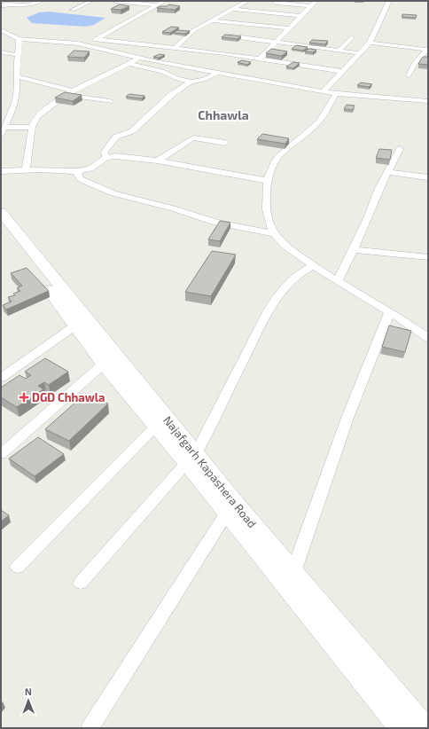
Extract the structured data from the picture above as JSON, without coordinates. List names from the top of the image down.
{
  "streets": {
    "main road": ["Najafgarh Kapashera Road"]
  },
  "districts": ["Chhawla"],
  "places": {
    "health": ["DGD Chhawla"]
  },
  "north": "top"
}
